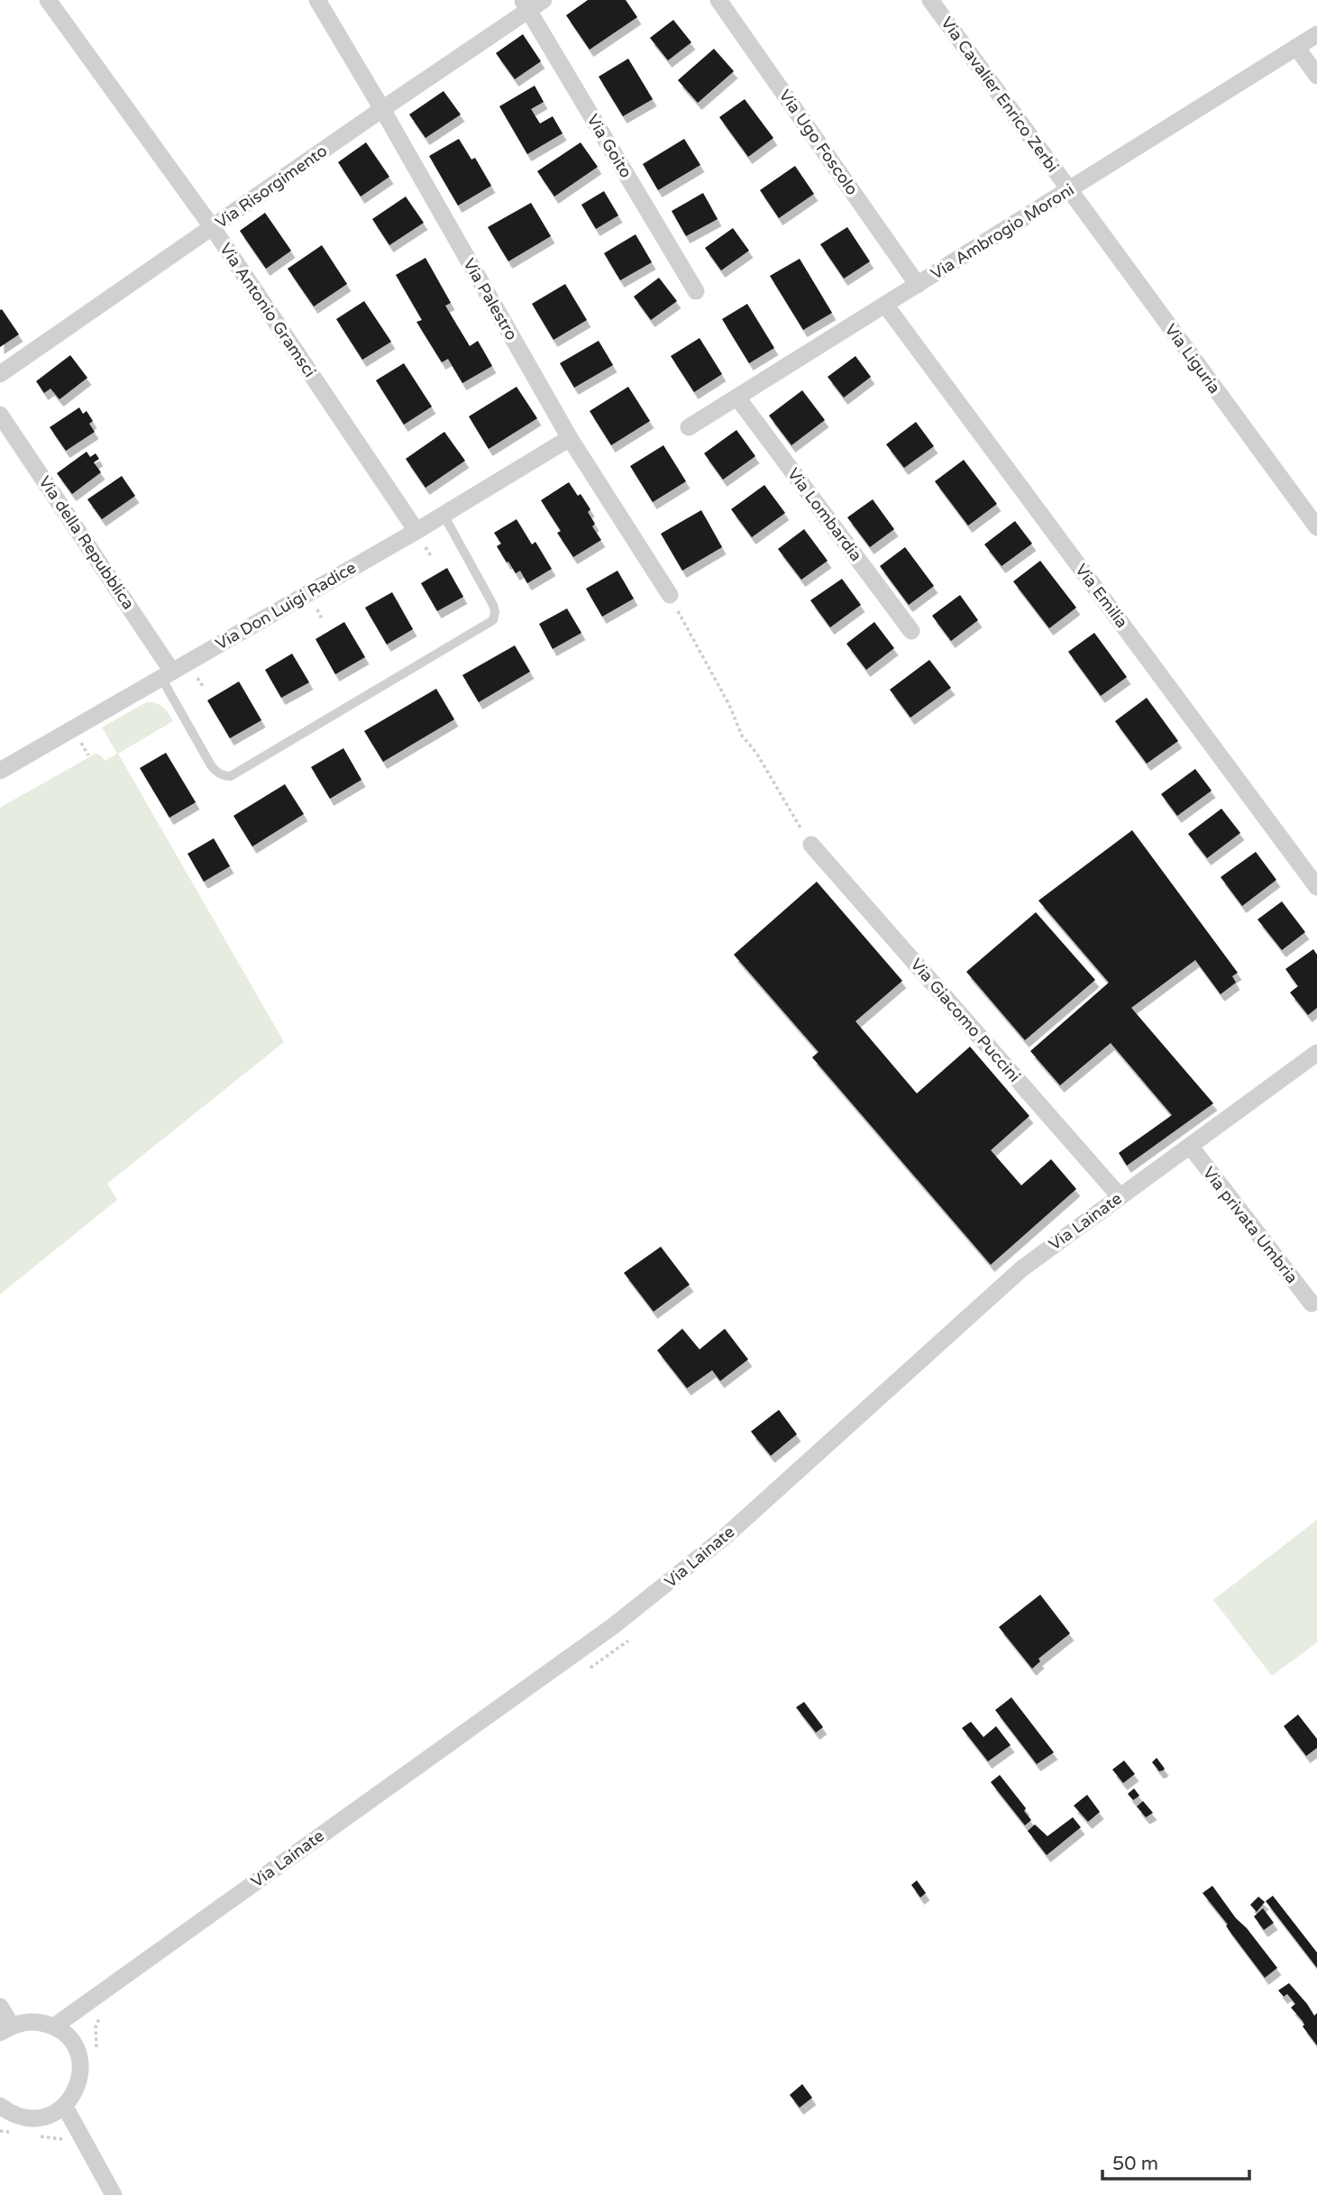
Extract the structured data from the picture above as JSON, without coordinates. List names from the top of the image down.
{
  "streets": {
    "street": [
      "Via Cavalier Enrico Zerbi",
      "Via Ugo Foscolo",
      "Via Goito",
      "Via Risorgimento",
      "Via Ambrogio Moroni",
      "Via Palestro",
      "Via Antonio Gramsci",
      "Via Liguria",
      "Via Lombardia",
      "Via della Repubblica",
      "Via Emilia",
      "Via Don Luigi Radice",
      "Via Giacomo Puccini",
      "Via Lainate",
      "Via privata Umbria"
    ]
  },
  "crossings": [
    ["Via Cavalier Enrico Zerbi", "Via Ambrogio Moroni"],
    ["Via Cavalier Enrico Zerbi", "Via Liguria"],
    ["Via Ugo Foscolo", "Via Ambrogio Moroni"],
    ["Via Goito", "Via Risorgimento"],
    ["Via Risorgimento", "Via Palestro"],
    ["Via Risorgimento", "Via Antonio Gramsci"],
    ["Via Ambrogio Moroni", "Via Liguria"],
    ["Via Ambrogio Moroni", "Via Lombardia"],
    ["Via Ambrogio Moroni", "Via Emilia"],
    ["Via Palestro", "Via Don Luigi Radice"],
    ["Via Antonio Gramsci", "Via Don Luigi Radice"],
    ["Via della Repubblica", "Via Don Luigi Radice"],
    ["Via Giacomo Puccini", "Via Lainate"],
    ["Via Lainate", "Via privata Umbria"]
  ],
  "scale_bar": "50 m"
}
